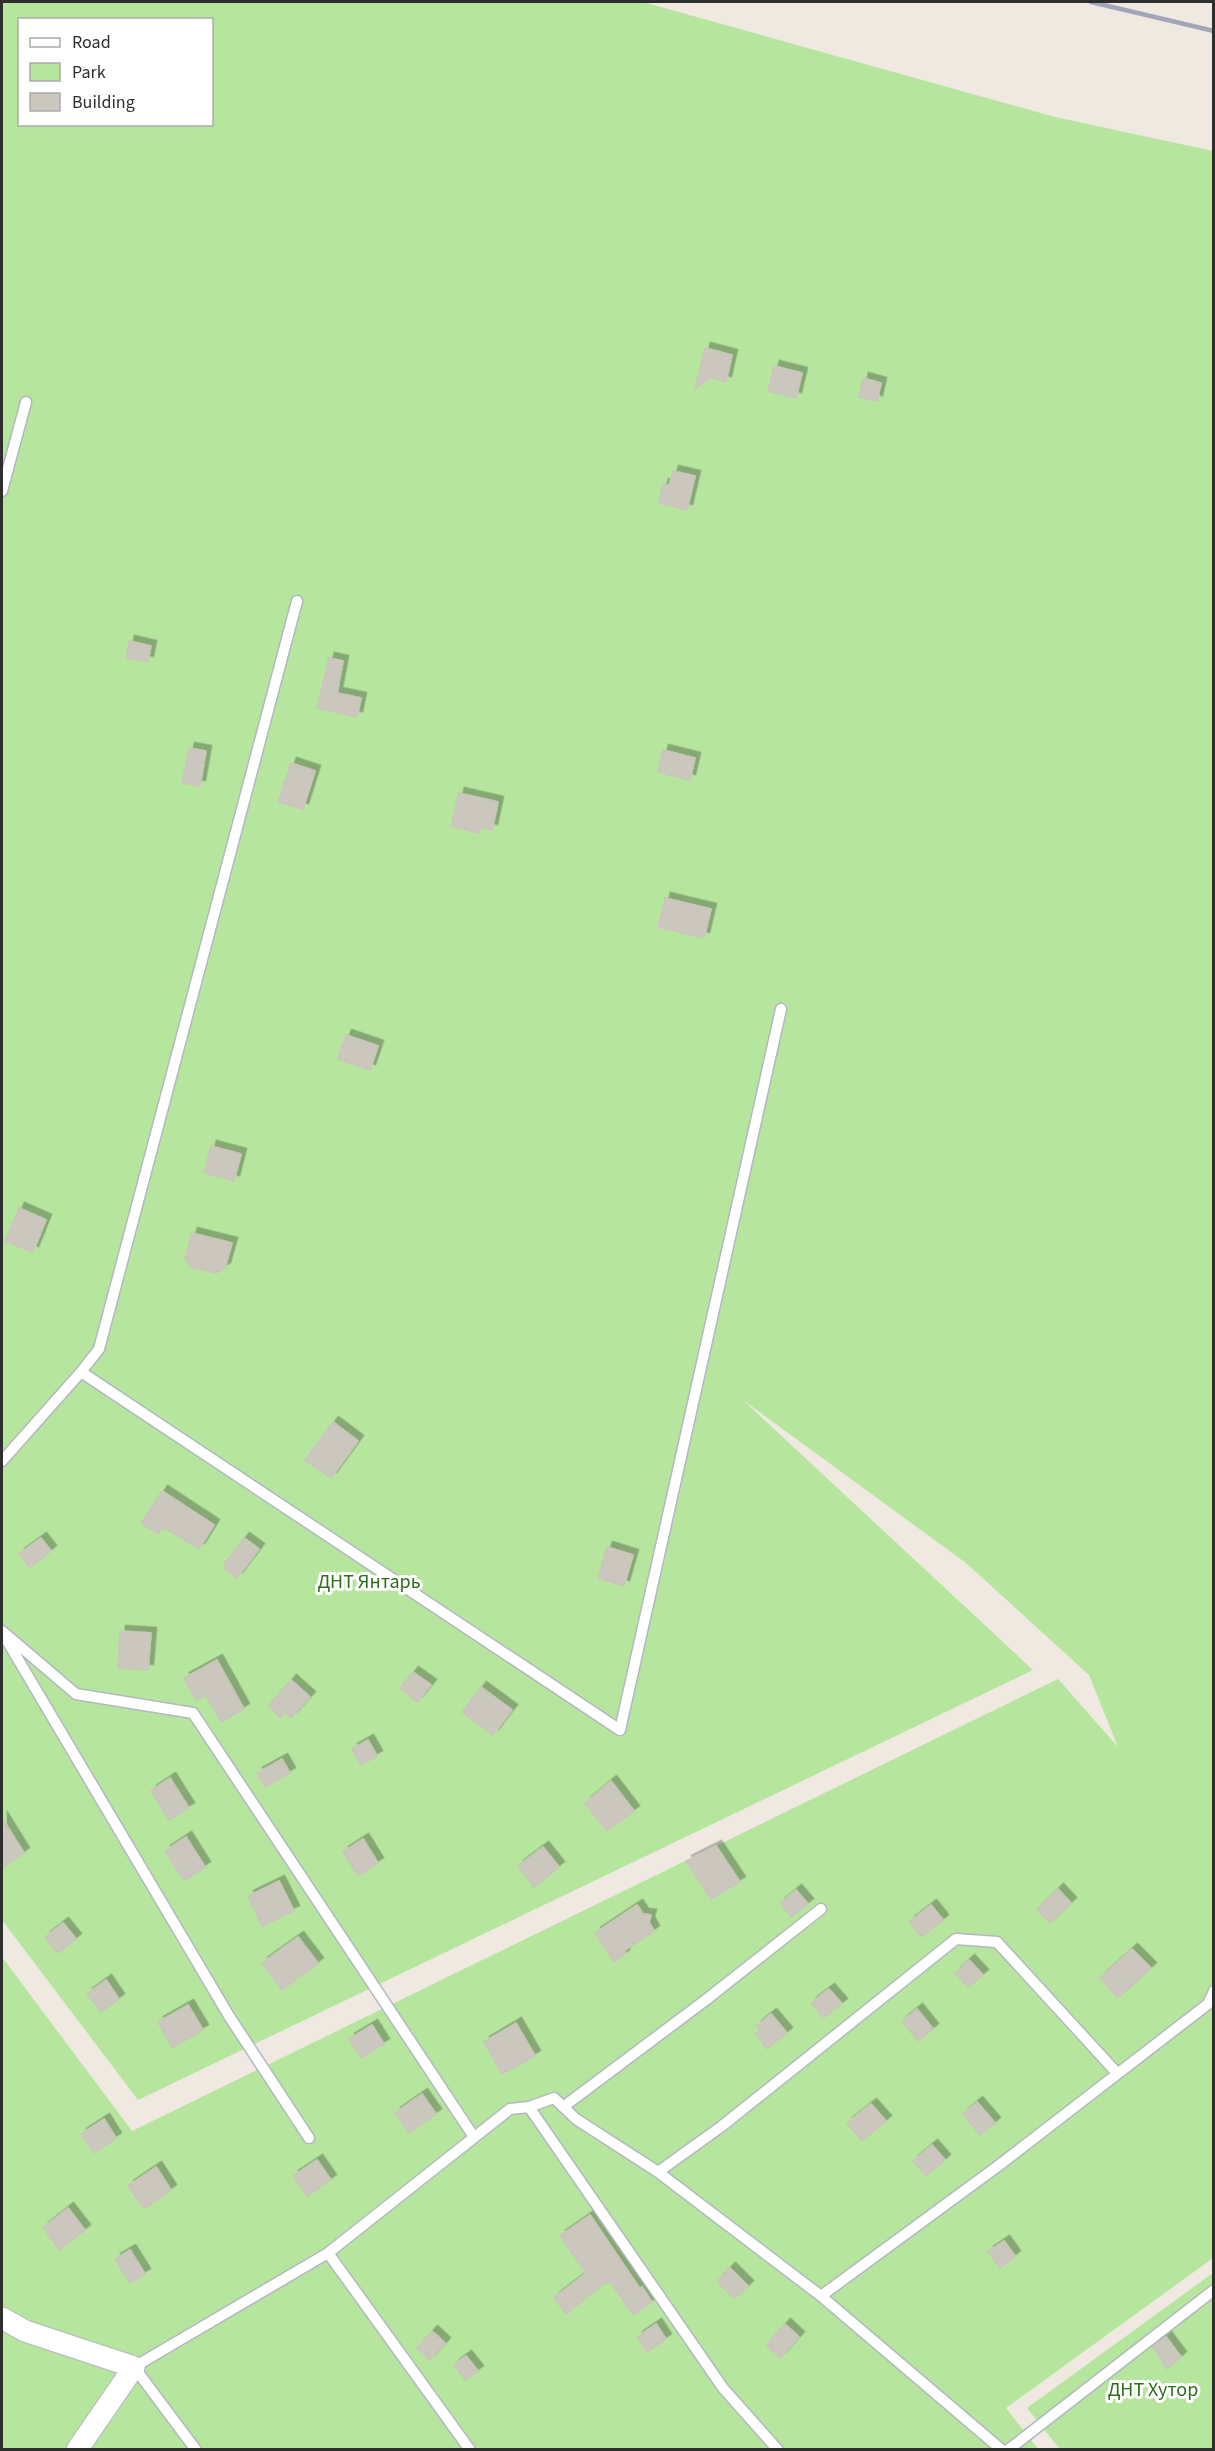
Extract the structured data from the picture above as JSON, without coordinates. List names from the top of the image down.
{
  "parks": ["ДНТ Янтарь", "ДНТ Хутор"],
  "legend": ["Road", "Park", "Building"]
}
